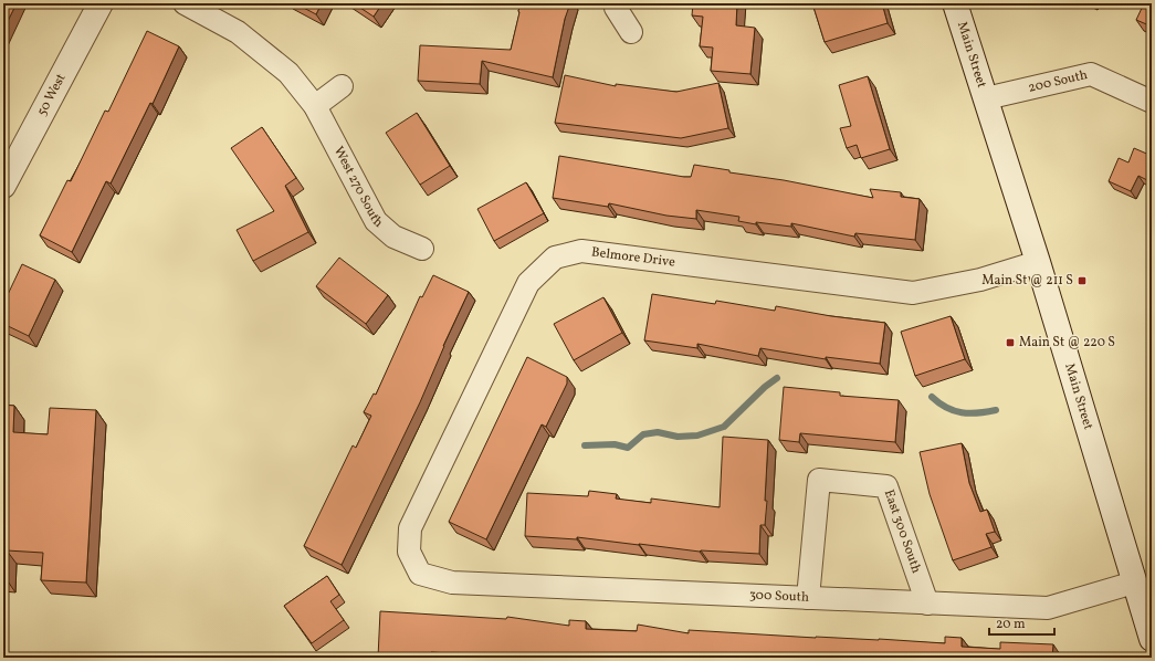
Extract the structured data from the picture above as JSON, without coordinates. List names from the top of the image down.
{
  "streets": {
    "main road": ["Main Street", "50 West"],
    "street": [
      "200 South",
      "West 270 South",
      "Belmore Drive",
      "East 300 South",
      "300 South"
    ]
  },
  "crossings": [
    ["Main Street", "200 South"],
    ["Main Street", "Belmore Drive"],
    ["Main Street", "300 South"],
    ["Belmore Drive", "300 South"],
    ["East 300 South", "300 South"]
  ],
  "places": {
    "transit": ["Main St @ 211 S", "Main St @ 220 S"]
  },
  "scale_bar": "20 m"
}
